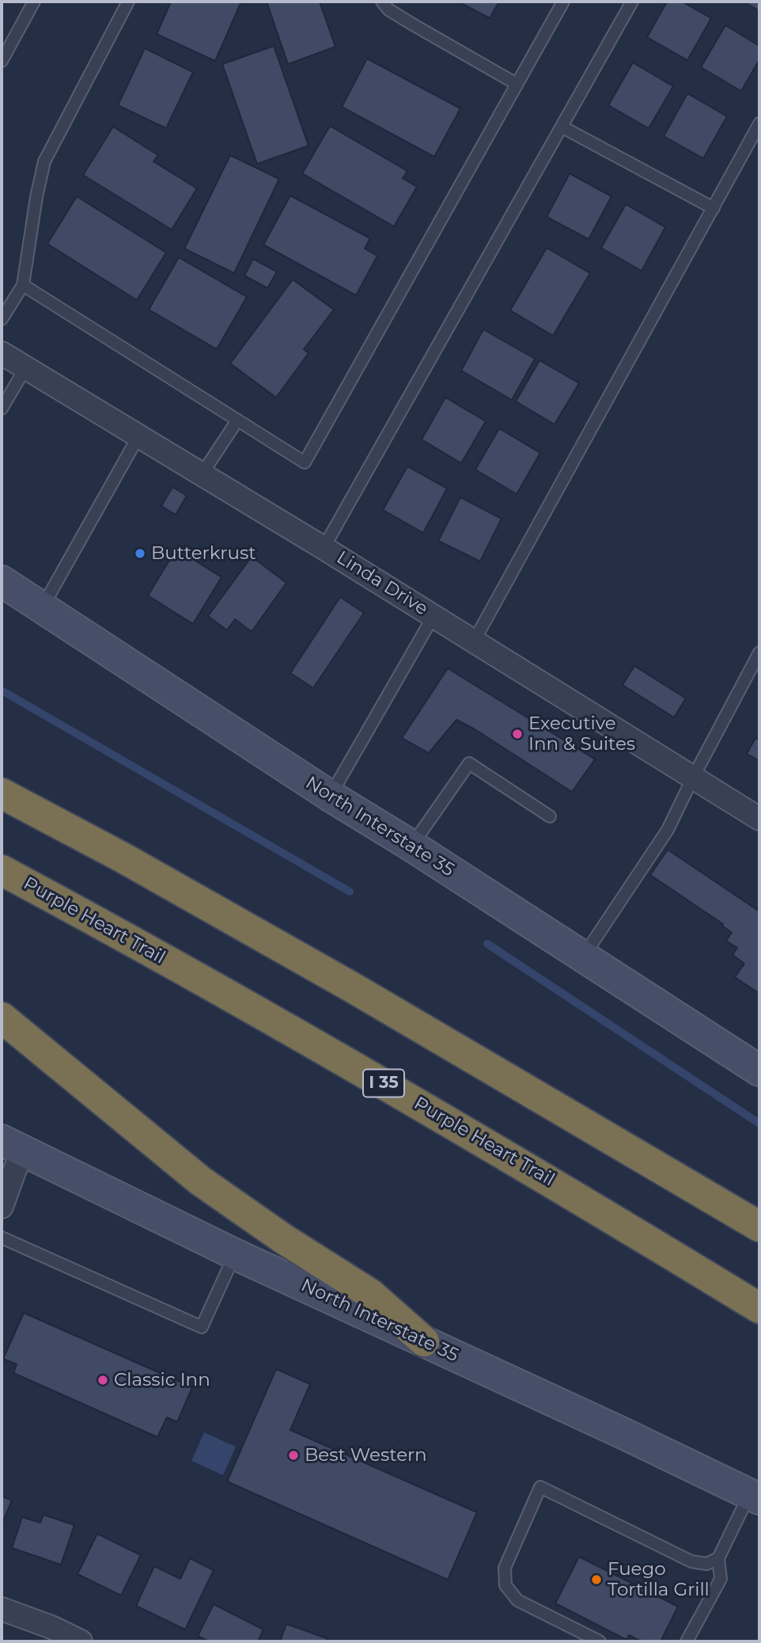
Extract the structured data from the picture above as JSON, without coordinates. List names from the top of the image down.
{
  "streets": {
    "highway": ["Purple Heart Trail", "I 35"],
    "main road": ["North Interstate 35"],
    "street": ["Linda Drive"]
  },
  "places": [
    "Butterkrust",
    "Executive Inn & Suites",
    "Classic Inn",
    "Best Western",
    "Fuego Tortilla Grill"
  ]
}
